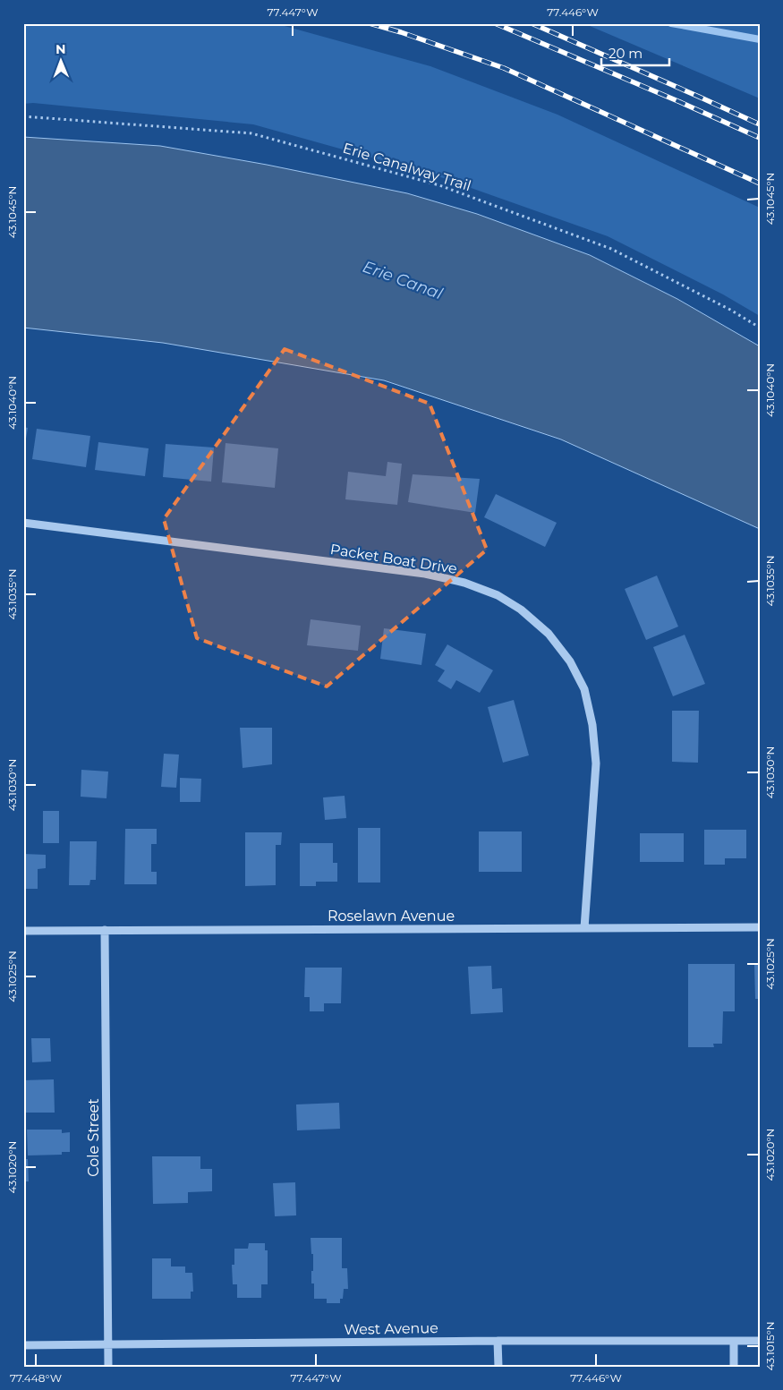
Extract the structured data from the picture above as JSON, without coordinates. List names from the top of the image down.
{
  "streets": {
    "street": [
      "Packet Boat Drive",
      "Roselawn Avenue",
      "Cole Street",
      "West Avenue"
    ],
    "path": ["Erie Canalway Trail"]
  },
  "crossings": [
    ["Packet Boat Drive", "Roselawn Avenue"],
    ["Roselawn Avenue", "Cole Street"],
    ["Cole Street", "West Avenue"]
  ],
  "water": ["Erie Canal"],
  "scale_bar": "20 m",
  "north": "top",
  "coordinates": [
    "77.447°W",
    "77.446°W",
    "43.1045°N",
    "43.1040°N",
    "43.1035°N",
    "43.1030°N",
    "43.1025°N",
    "43.1020°N",
    "43.1015°N",
    "77.448°W"
  ]
}
